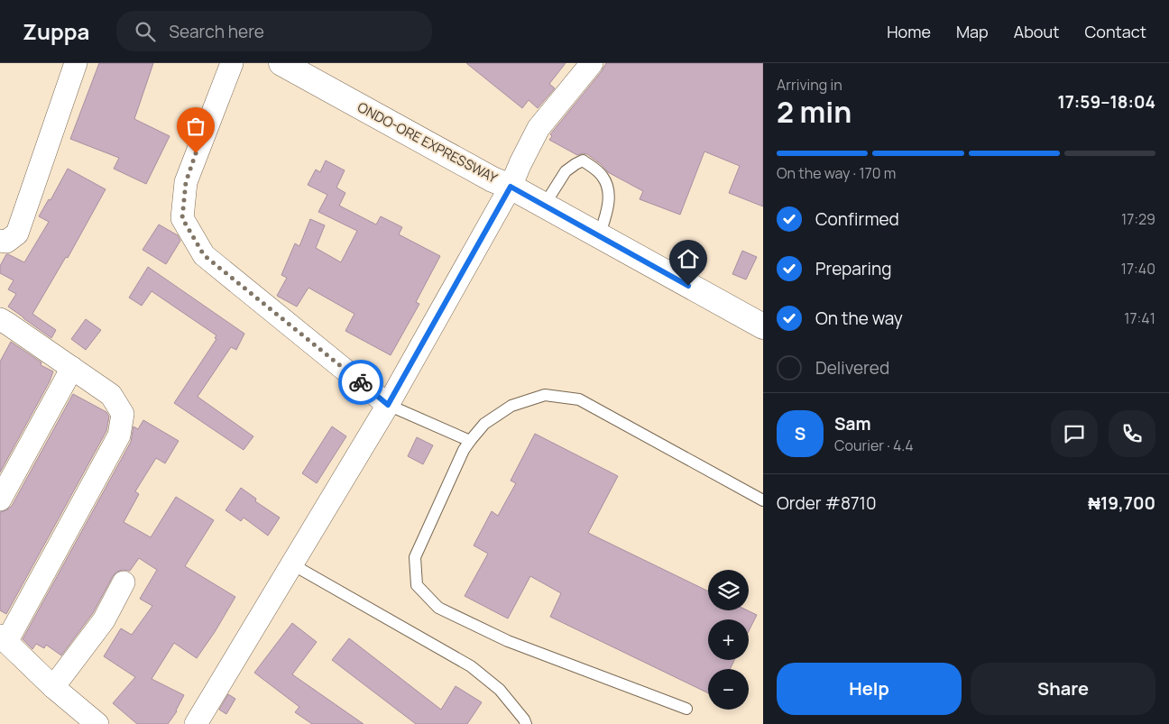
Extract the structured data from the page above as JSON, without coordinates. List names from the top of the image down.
{
  "streets": {
    "main road": ["ONDO-ORE EXPRESSWAY"]
  },
  "page": {
    "header": "Zuppa",
    "search": "Search here",
    "nav": [
      "Home",
      "Map",
      "About",
      "Contact"
    ],
    "heading": ["2 min", "Arriving in", "17:59–18:04"],
    "panel": [
      "Sam",
      "Courier · 4.4",
      "Order #8710",
      "₦19,700"
    ],
    "bar": "On the way · 170 m",
    "list": [
      ["Confirmed", "17:29"],
      ["Preparing", "17:40"],
      ["On the way", "17:41"],
      "Delivered"
    ],
    "round": "S",
    "map_buttons": ["+", "−"],
    "buttons": ["Help", "Share"]
  }
}
